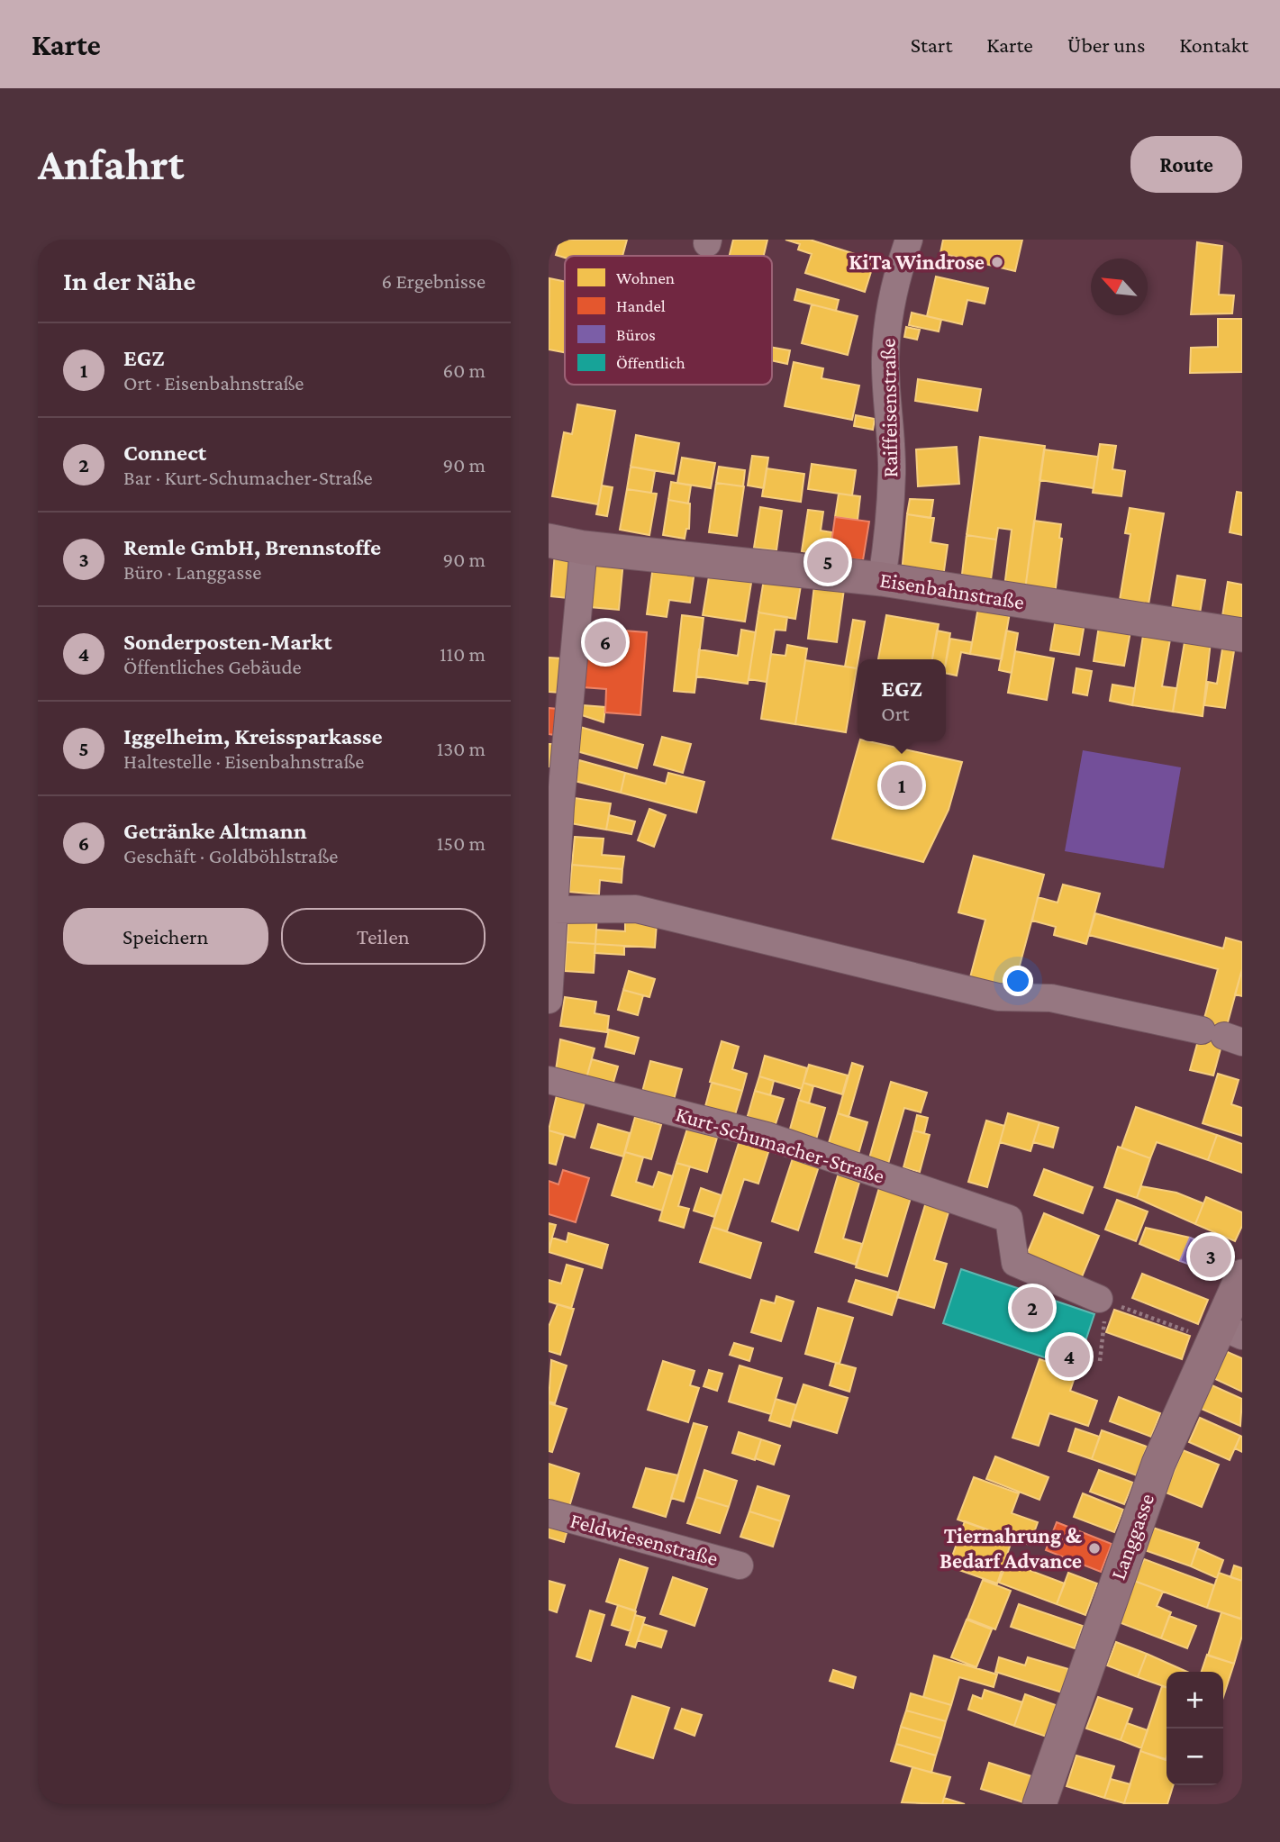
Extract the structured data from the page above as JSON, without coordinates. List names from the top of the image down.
{
  "streets": {
    "main road": ["Eisenbahnstraße", "Langgasse"],
    "street": ["Raiffeisenstraße", "Kurt-Schumacher-Straße", "Feldwiesenstraße"]
  },
  "crossings": [
    ["Raiffeisenstraße", "Eisenbahnstraße"]
  ],
  "places": ["KiTa Windrose", "Tiernahrung & Bedarf Advance"],
  "legend": [
    "Wohnen",
    "Handel",
    "Büros",
    "Öffentlich"
  ],
  "north": "top left",
  "page": {
    "header": "Karte",
    "nav": [
      "Start",
      "Karte",
      "Über uns",
      "Kontakt"
    ],
    "buttons": [
      "Route",
      ["Speichern", "Teilen"]
    ],
    "title": "Anfahrt",
    "heading": ["In der Nähe", "6 Ergebnisse"],
    "list": [
      {
        "mark": "1",
        "name": "EGZ",
        "note": "Ort · Eisenbahnstraße",
        "value": "60 m"
      },
      {
        "mark": "2",
        "name": "Connect",
        "note": "Bar · Kurt-Schumacher-Straße",
        "value": "90 m"
      },
      {
        "mark": "3",
        "name": "Remle GmbH, Brennstoffe",
        "note": "Büro · Langgasse",
        "value": "90 m"
      },
      {
        "mark": "4",
        "name": "Sonderposten-Markt",
        "note": "Öffentliches Gebäude",
        "value": "110 m"
      },
      {
        "mark": "5",
        "name": "Iggelheim, Kreissparkasse",
        "note": "Haltestelle · Eisenbahnstraße",
        "value": "130 m"
      },
      {
        "mark": "6",
        "name": "Getränke Altmann",
        "note": "Geschäft · Goldböhlstraße",
        "value": "150 m"
      }
    ],
    "pins": [
      "5",
      "6",
      "1",
      "3",
      "2",
      "4"
    ],
    "popup": ["EGZ", "Ort"],
    "map_buttons": ["+", "−"]
  }
}
